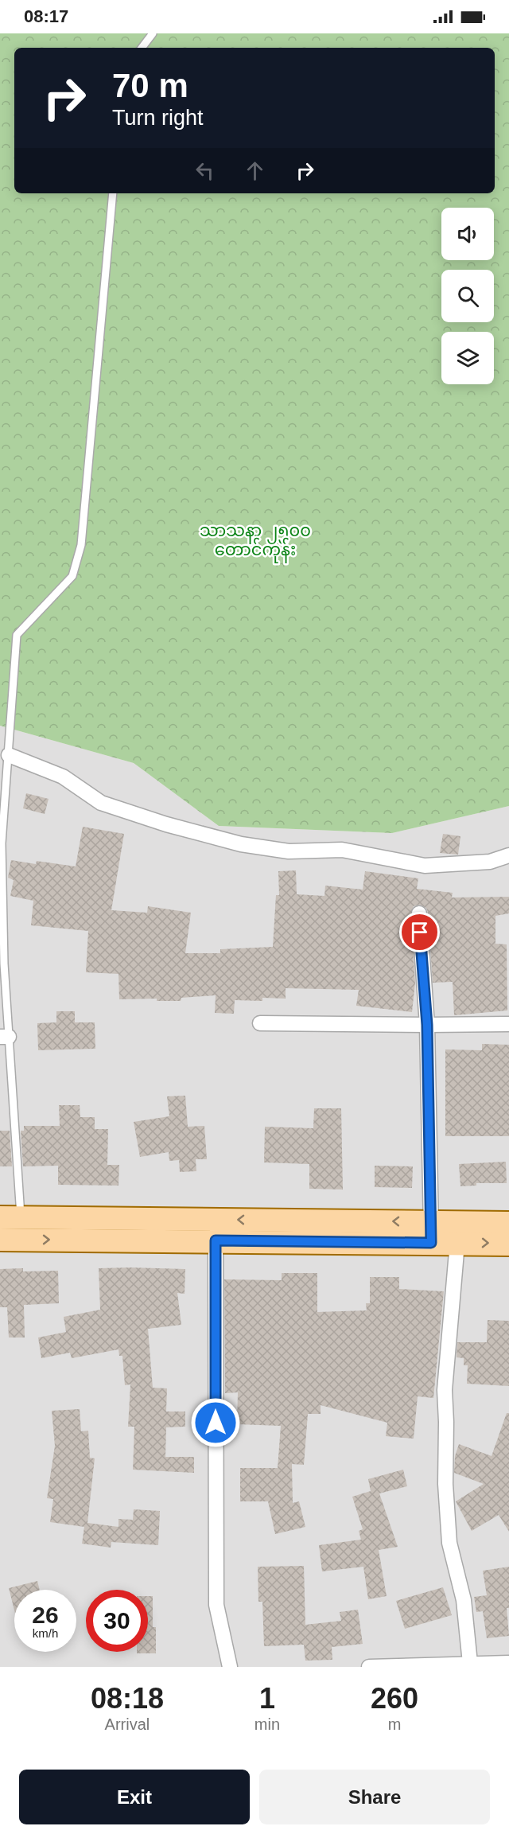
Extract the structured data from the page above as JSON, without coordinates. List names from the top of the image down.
{
  "parks": ["သာသနာ ၂၅၀၀ တောင်ကုန်း"],
  "page": {
    "status": "08:17",
    "turn": ["70 m", "Turn right"],
    "speed": "26 km/h",
    "limit": "30",
    "eta": [
      "08:18",
      "Arrival",
      "1",
      "min",
      "260",
      "m"
    ],
    "buttons": ["Exit", "Share"]
  }
}
